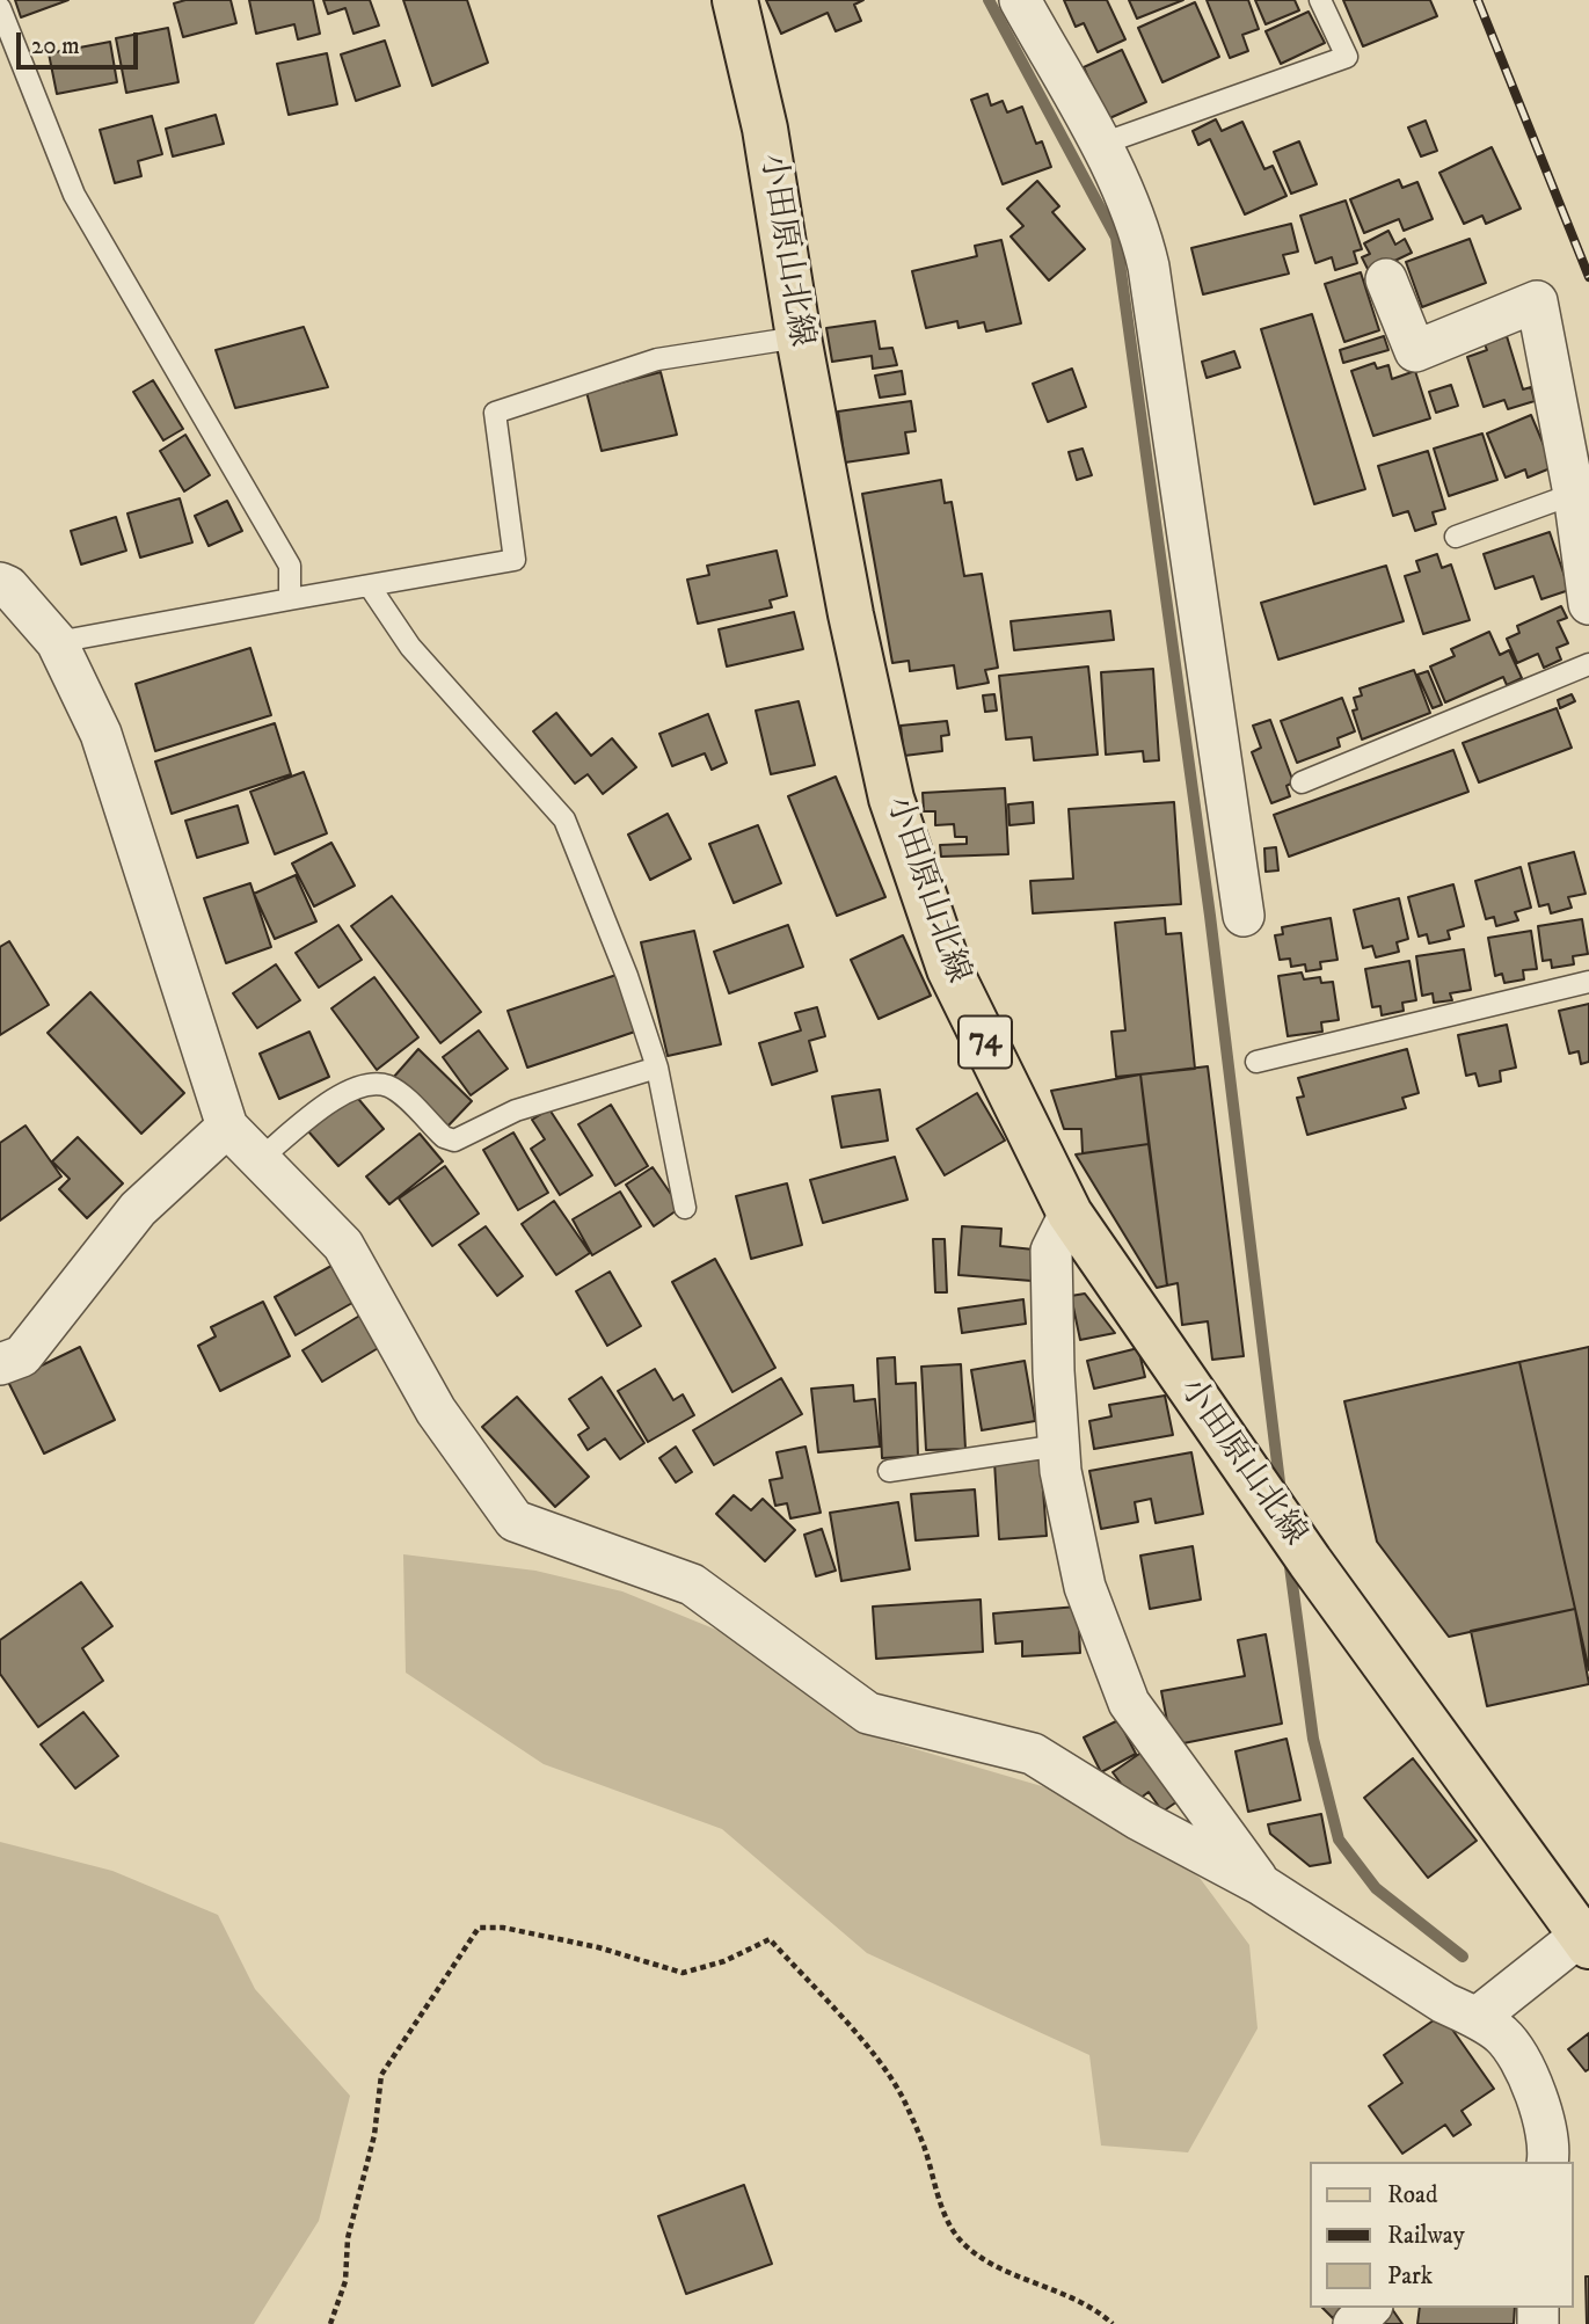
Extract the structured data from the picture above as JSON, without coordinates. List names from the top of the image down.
{
  "streets": {
    "main road": ["小田原山北線", "74"]
  },
  "legend": ["Road", "Railway", "Park"],
  "scale_bar": "20 m"
}
